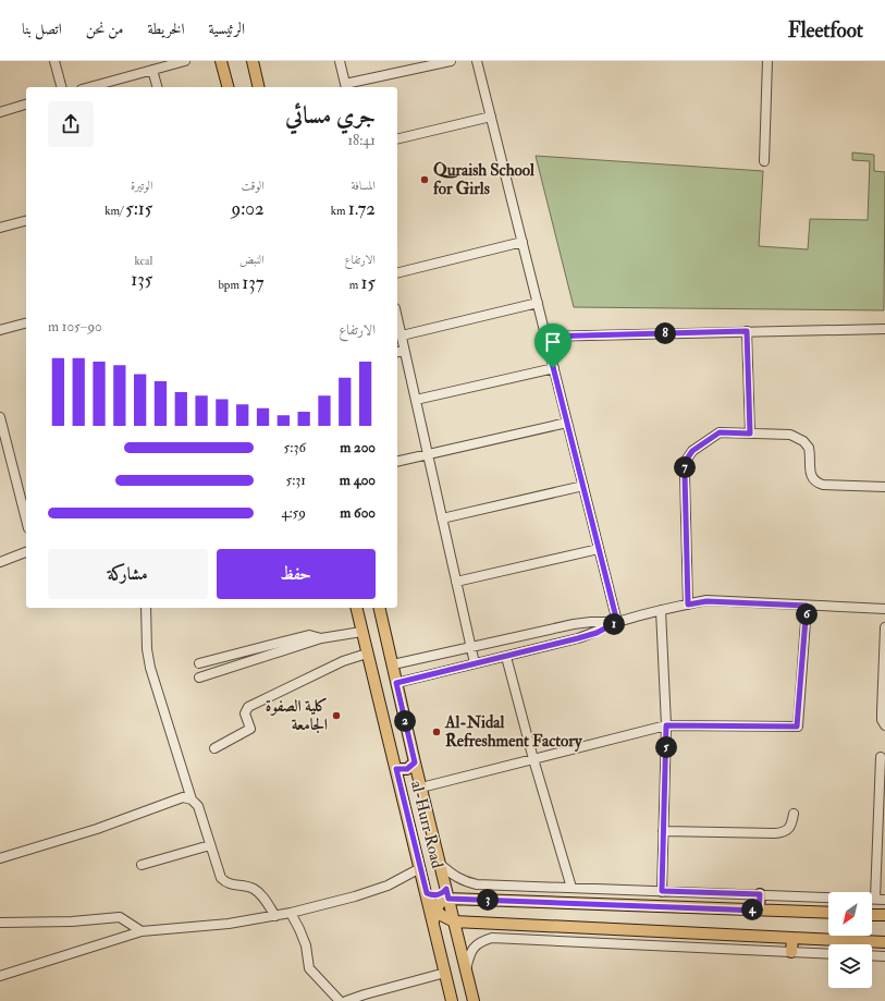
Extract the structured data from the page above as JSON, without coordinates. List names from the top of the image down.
{
  "streets": {
    "main road": ["al-Hurr Road"]
  },
  "places": ["Quraish School for Girls", "كلية الصفوة الجامعة", "Al-Nidal Refreshment Factory"],
  "north": "bottom left",
  "page": {
    "header": "Fleetfoot",
    "nav": [
      "الرئيسية",
      "الخريطة",
      "من نحن",
      "اتصل بنا"
    ],
    "heading": ["جري مسائي", "18:41"],
    "stats": [
      ["المسافة", "1.72 km"],
      ["الوقت", "9:02"],
      ["الوتيرة", "5:15 /km"],
      ["الارتفاع", "15 m"],
      ["النبض", "137 bpm"],
      ["kcal", "135"]
    ],
    "chart": ["الارتفاع", "90–105 m"],
    "pins": [
      "8",
      "7",
      "6",
      "1",
      "2",
      "5",
      "3",
      "4"
    ],
    "list": [
      {
        "name": "200 m",
        "note": "5:36"
      },
      {
        "name": "400 m",
        "note": "5:31"
      },
      {
        "name": "600 m",
        "note": "4:59"
      }
    ],
    "buttons": ["حفظ", "مشاركة"]
  }
}
